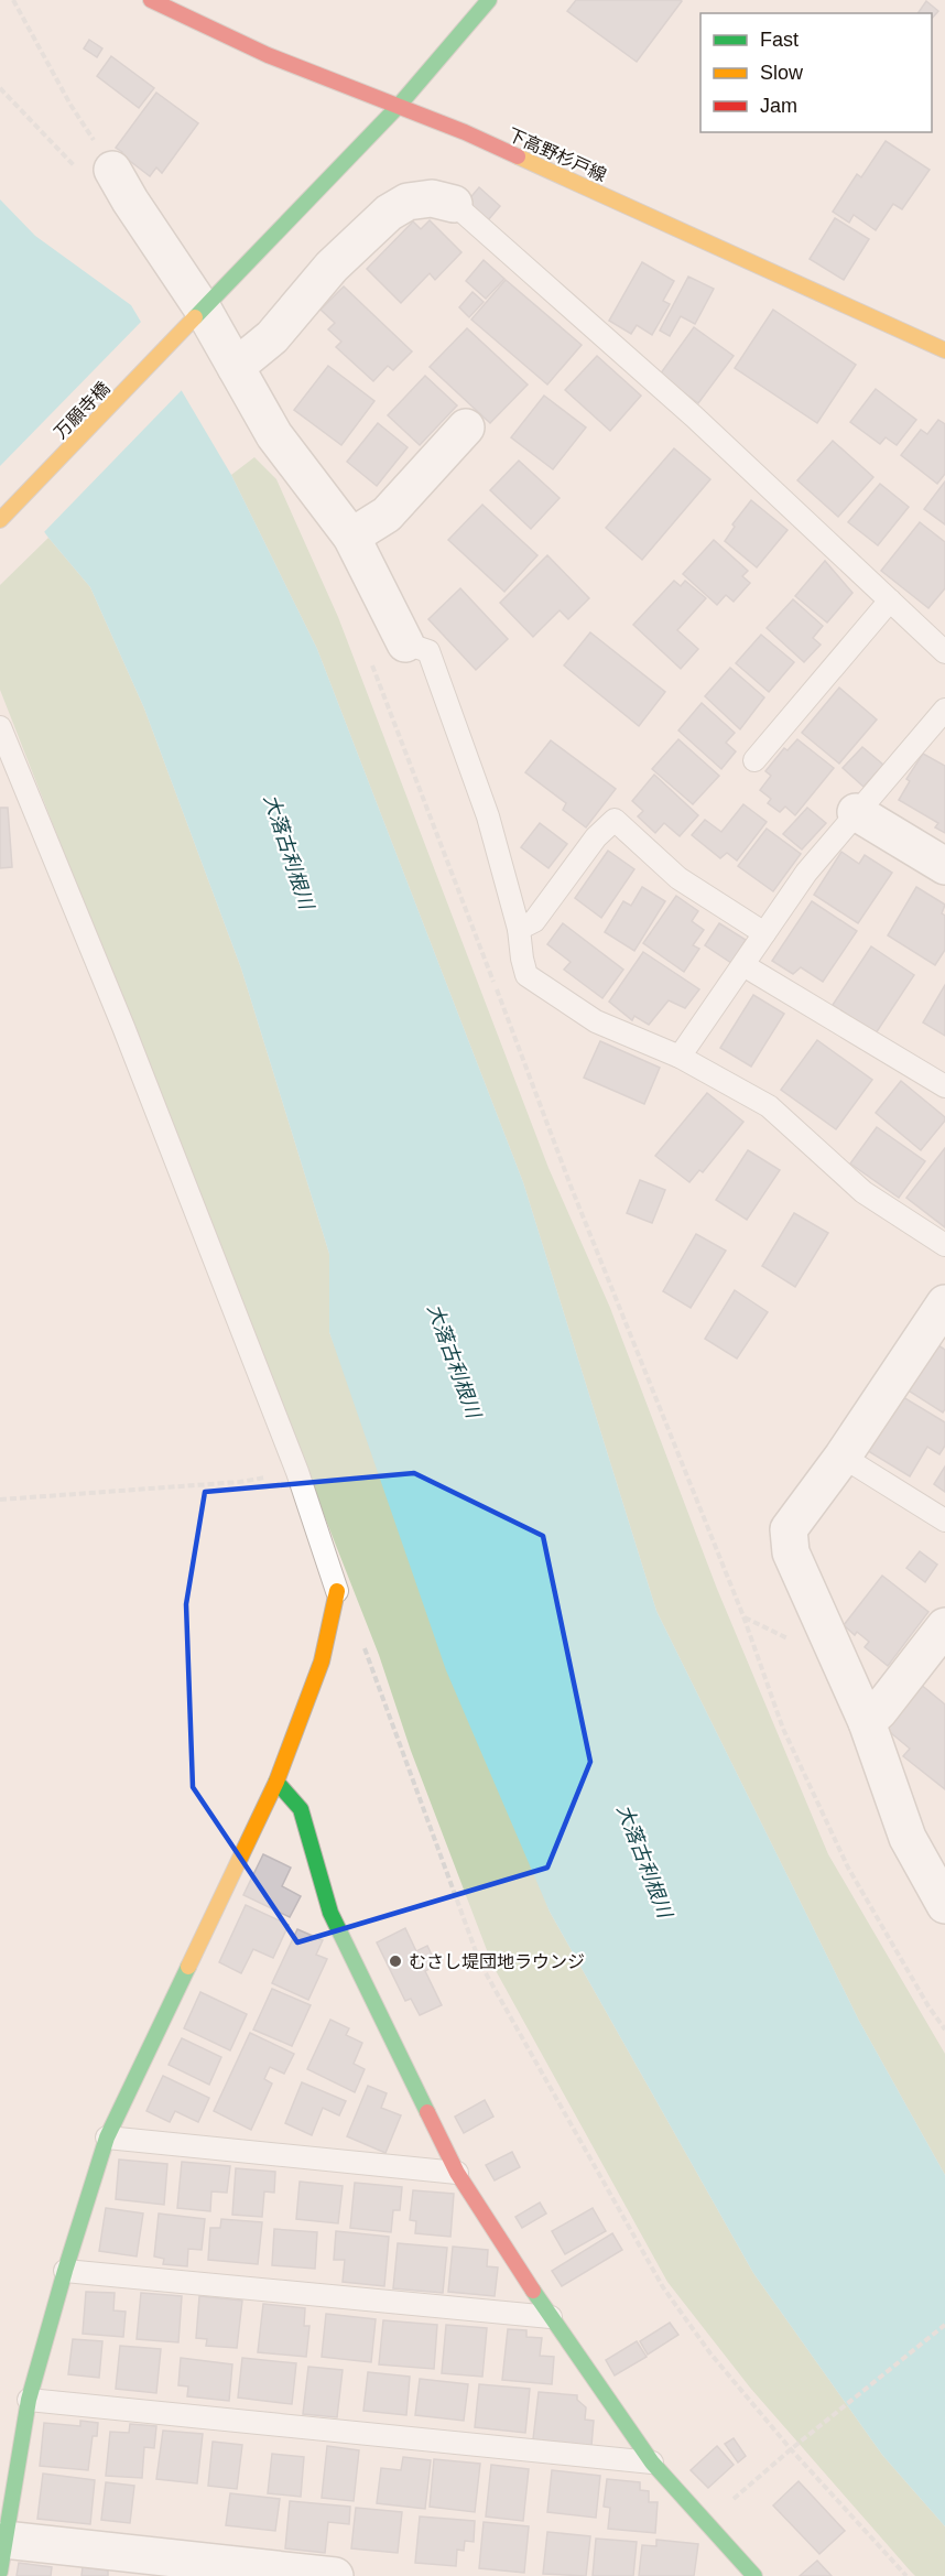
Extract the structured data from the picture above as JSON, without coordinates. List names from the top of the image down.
{
  "streets": {
    "street": ["下高野杉戸線", "万願寺橋"]
  },
  "crossings": [
    ["下高野杉戸線", "万願寺橋"]
  ],
  "water": ["大落古利根川"],
  "places": ["むさし堤団地ラウンジ"],
  "legend": ["Fast", "Slow", "Jam"]
}
